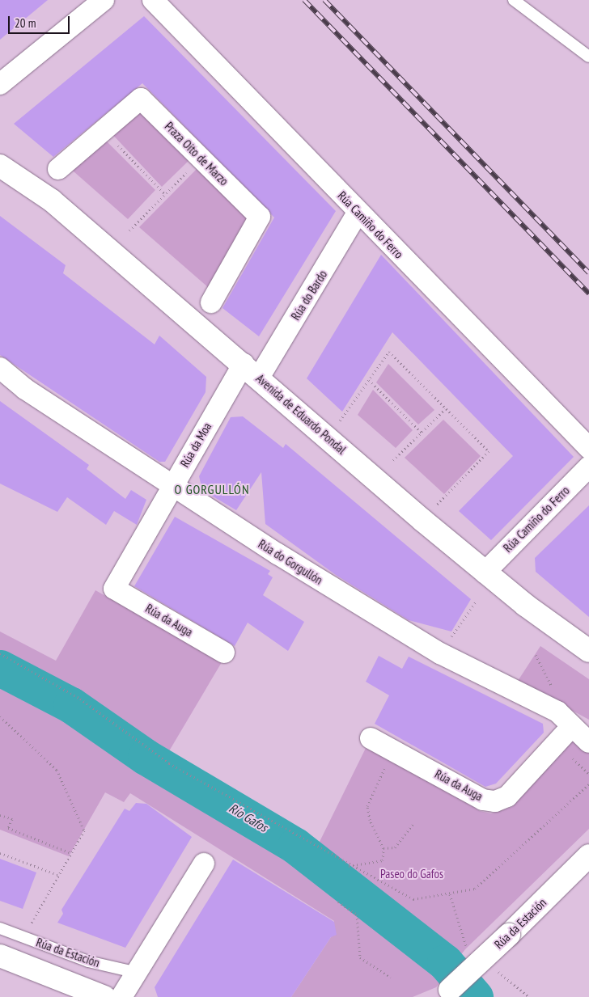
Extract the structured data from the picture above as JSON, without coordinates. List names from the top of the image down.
{
  "streets": {
    "main road": ["Avenida de Eduardo Pondal", "Rúa da Estación"],
    "street": [
      "Praza Oito de Marzo",
      "Rúa Camiño do Ferro",
      "Rúa do Bardo",
      "Rúa da Moa",
      "Rúa do Gorgullón",
      "Rúa da Auga"
    ]
  },
  "crossings": [
    ["Rúa Camiño do Ferro", "Rúa do Bardo"],
    ["Rúa Camiño do Ferro", "Avenida de Eduardo Pondal"],
    ["Rúa do Bardo", "Avenida de Eduardo Pondal"],
    ["Rúa do Bardo", "Rúa da Moa"],
    ["Avenida de Eduardo Pondal", "Rúa da Moa"],
    ["Rúa da Moa", "Rúa do Gorgullón"],
    ["Rúa da Moa", "Rúa da Auga"],
    ["Rúa do Gorgullón", "Rúa da Auga"]
  ],
  "districts": ["O GORGULLÓN"],
  "water": ["Río Gafos"],
  "parks": ["Paseo do Gafos"],
  "scale_bar": "20 m"
}
